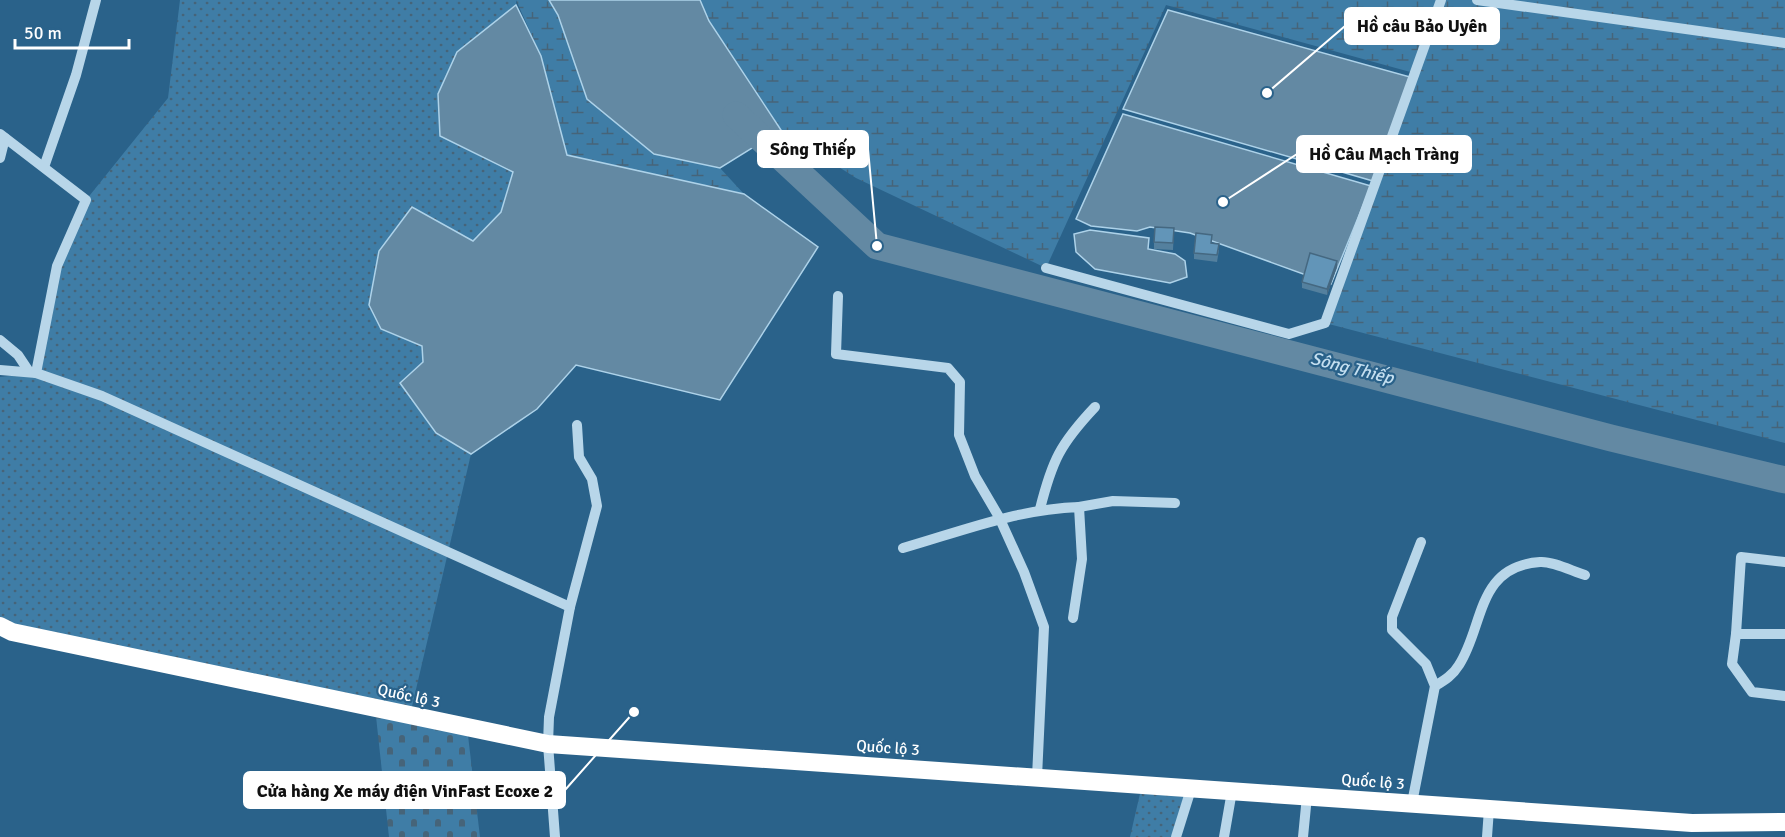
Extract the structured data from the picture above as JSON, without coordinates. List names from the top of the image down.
{
  "streets": {
    "highway": ["Quốc lộ 3"]
  },
  "water": ["Sông Thiếp"],
  "places": [
    "Hồ câu Bảo Uyên",
    "Hồ Câu Mạch Tràng",
    "Sông Thiếp",
    "Cửa hàng Xe máy điện VinFast Ecoxe 2"
  ],
  "scale_bar": "50 m"
}
